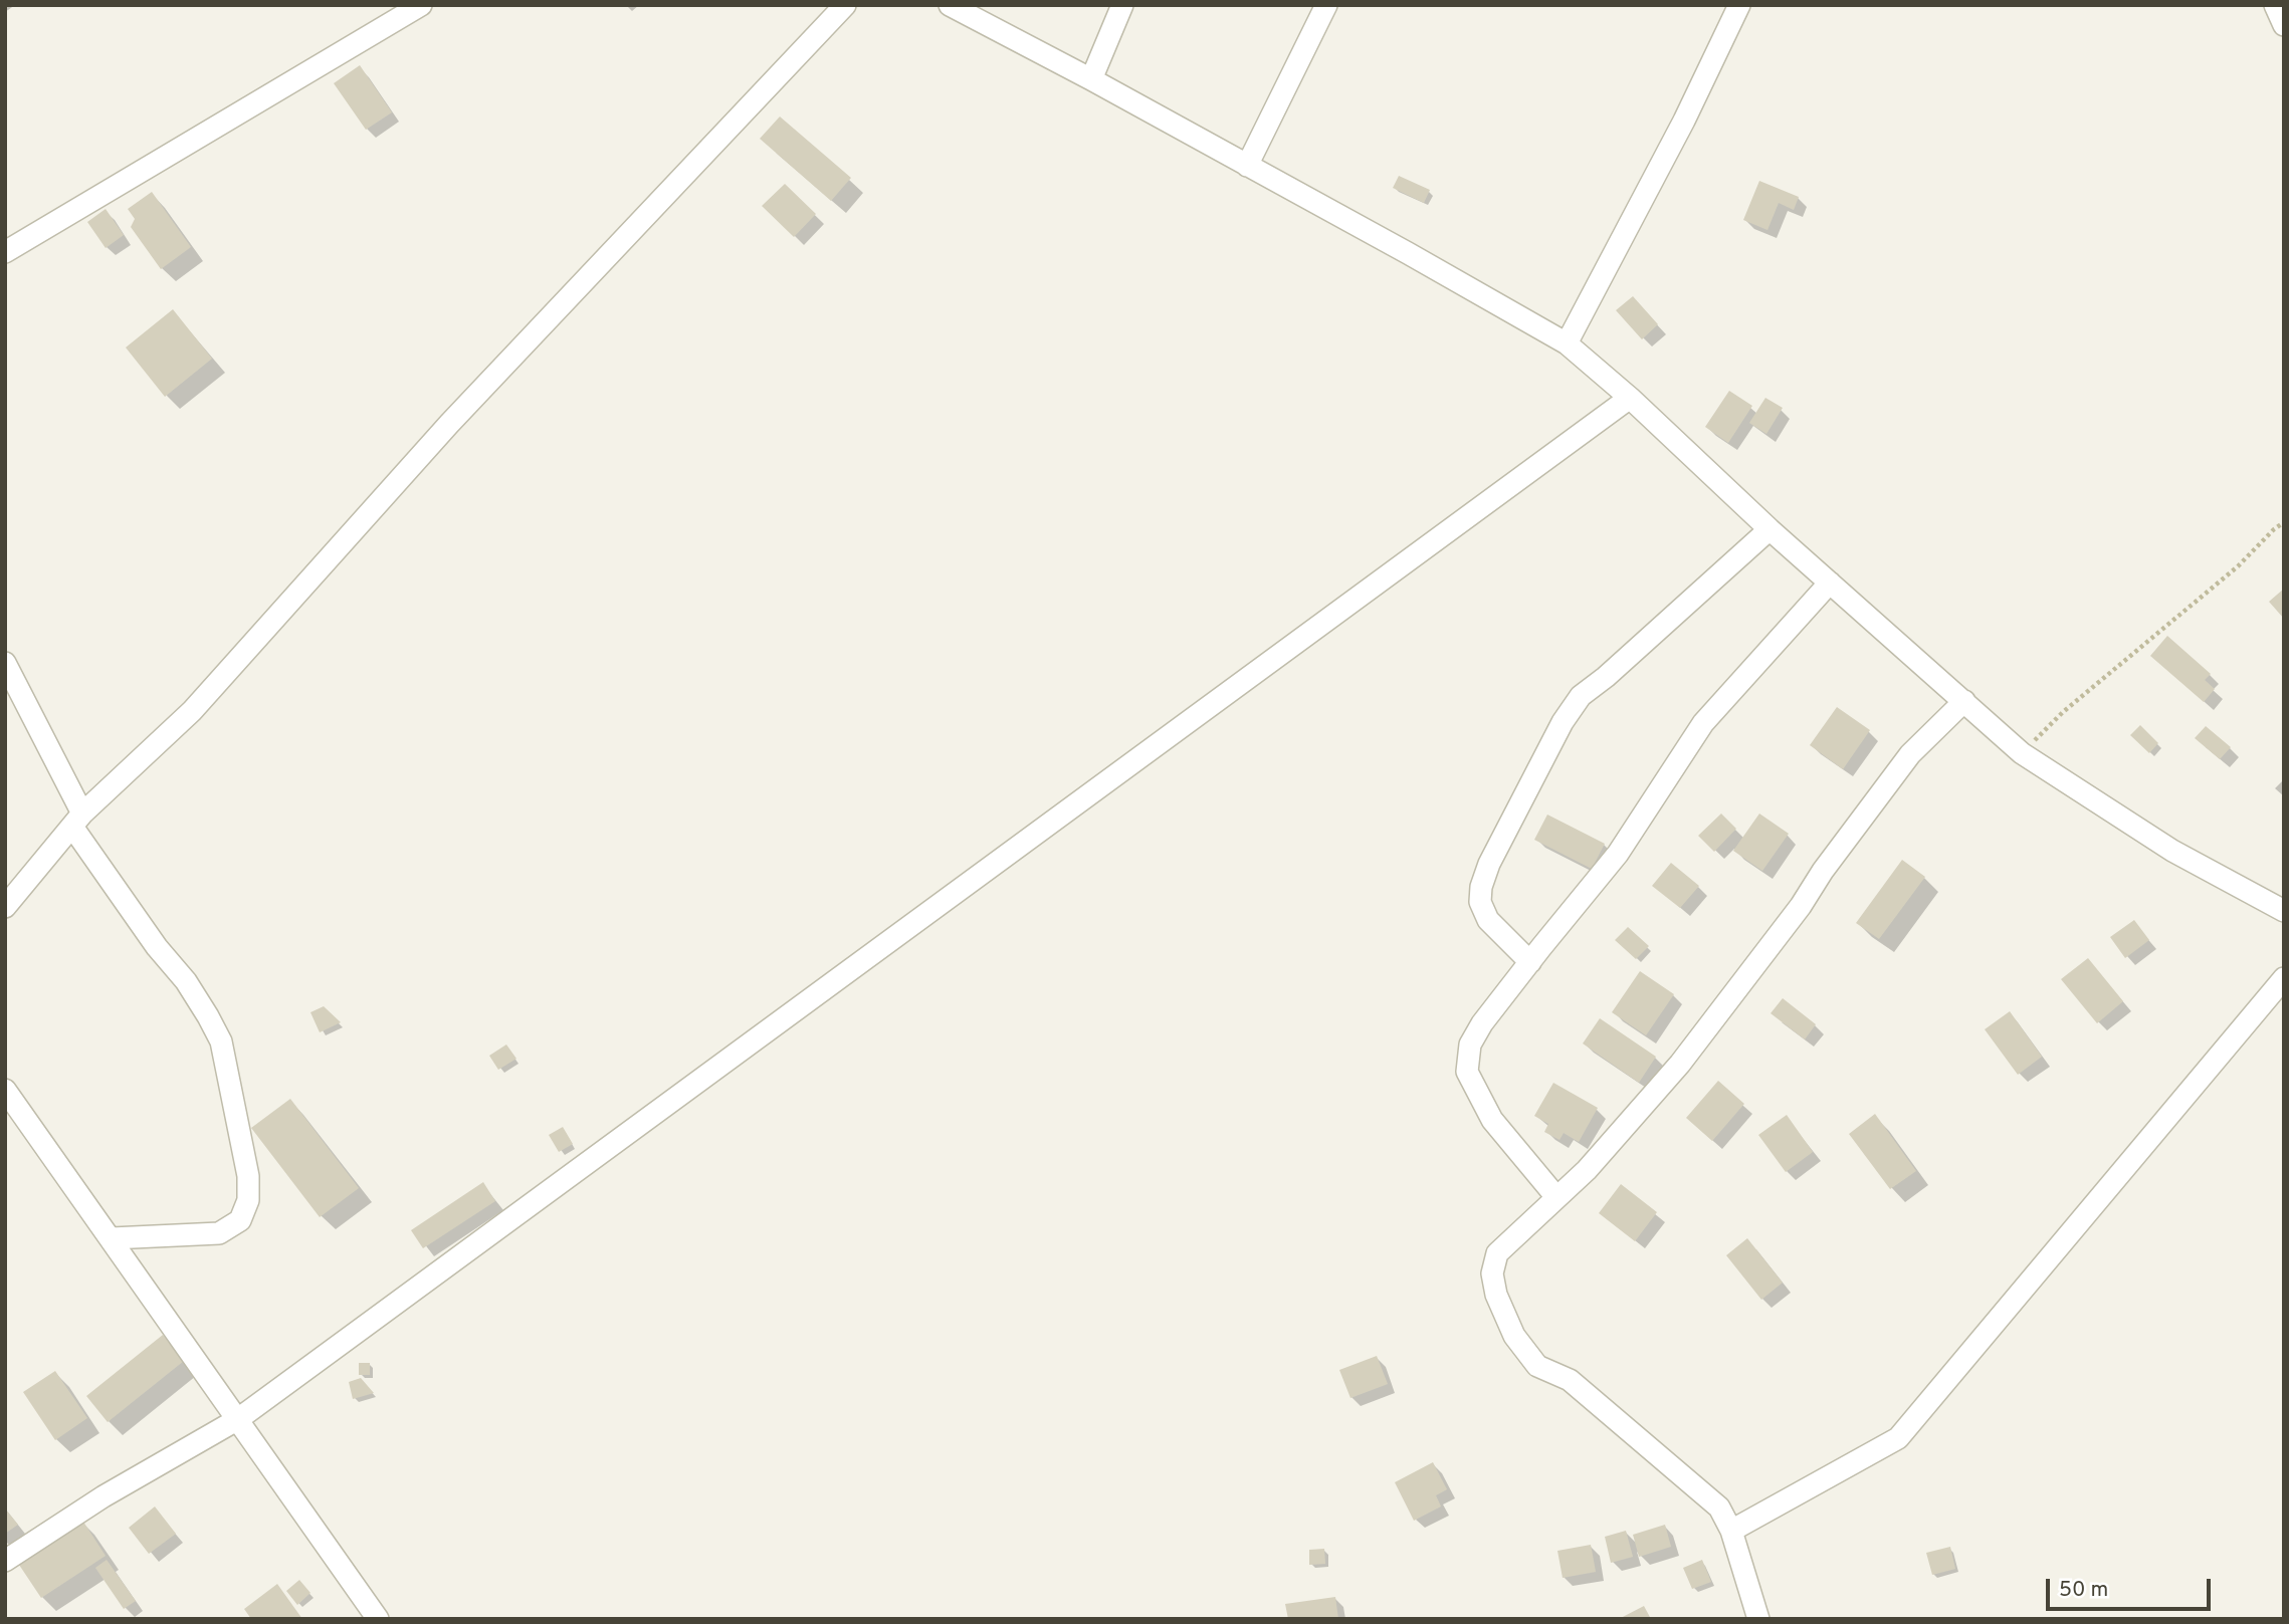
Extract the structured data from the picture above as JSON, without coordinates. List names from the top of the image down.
{
  "scale_bar": "50 m"
}
